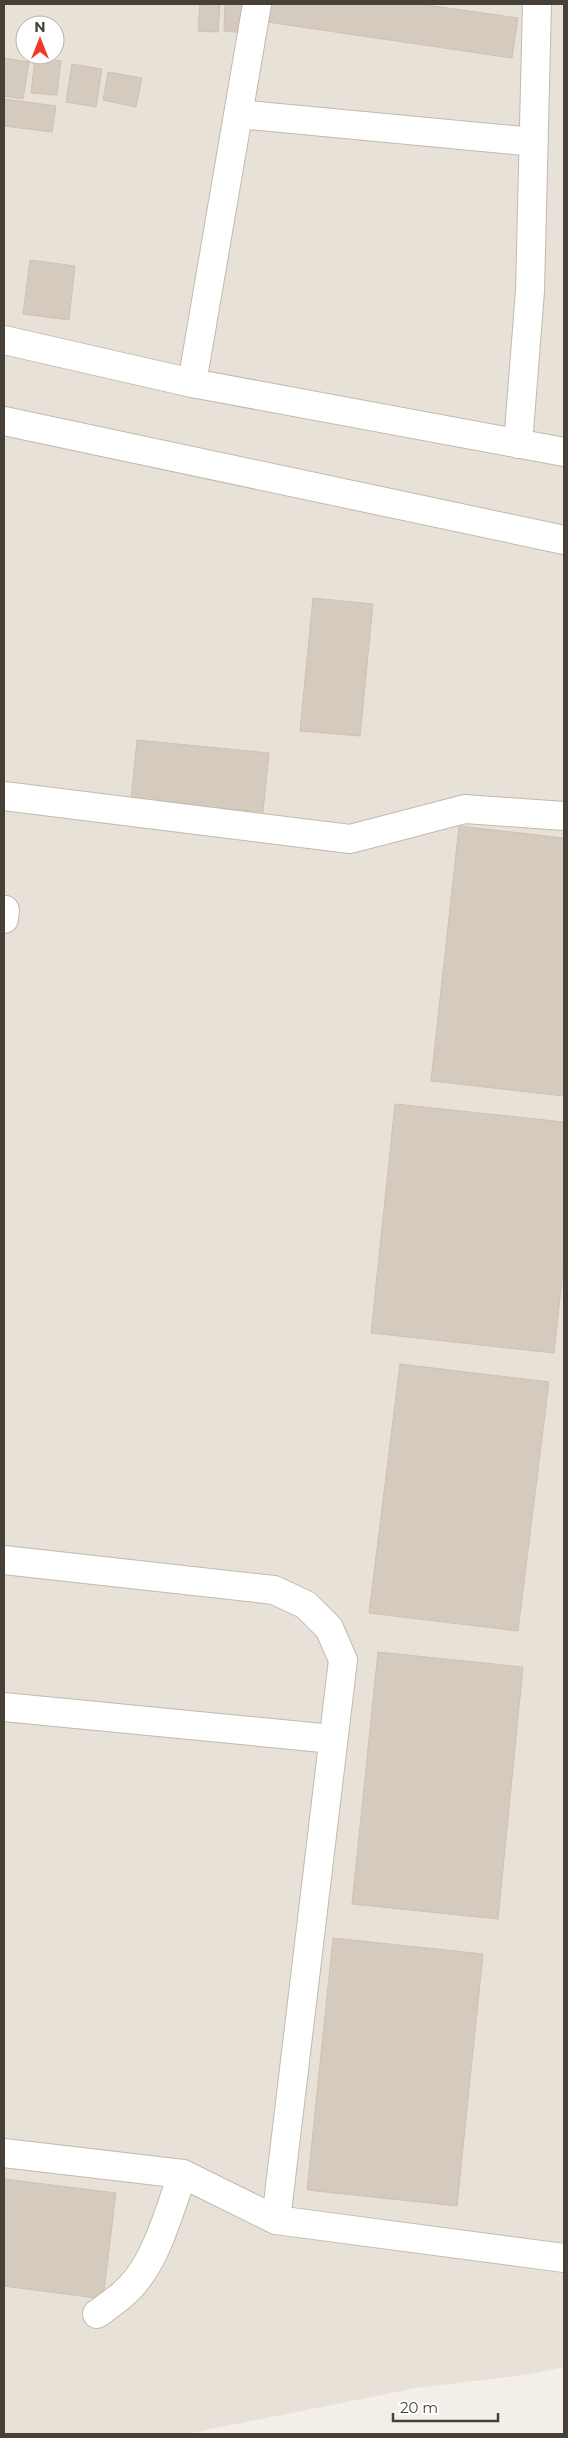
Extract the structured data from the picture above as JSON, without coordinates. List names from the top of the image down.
{
  "scale_bar": "20 m",
  "north": "top"
}
